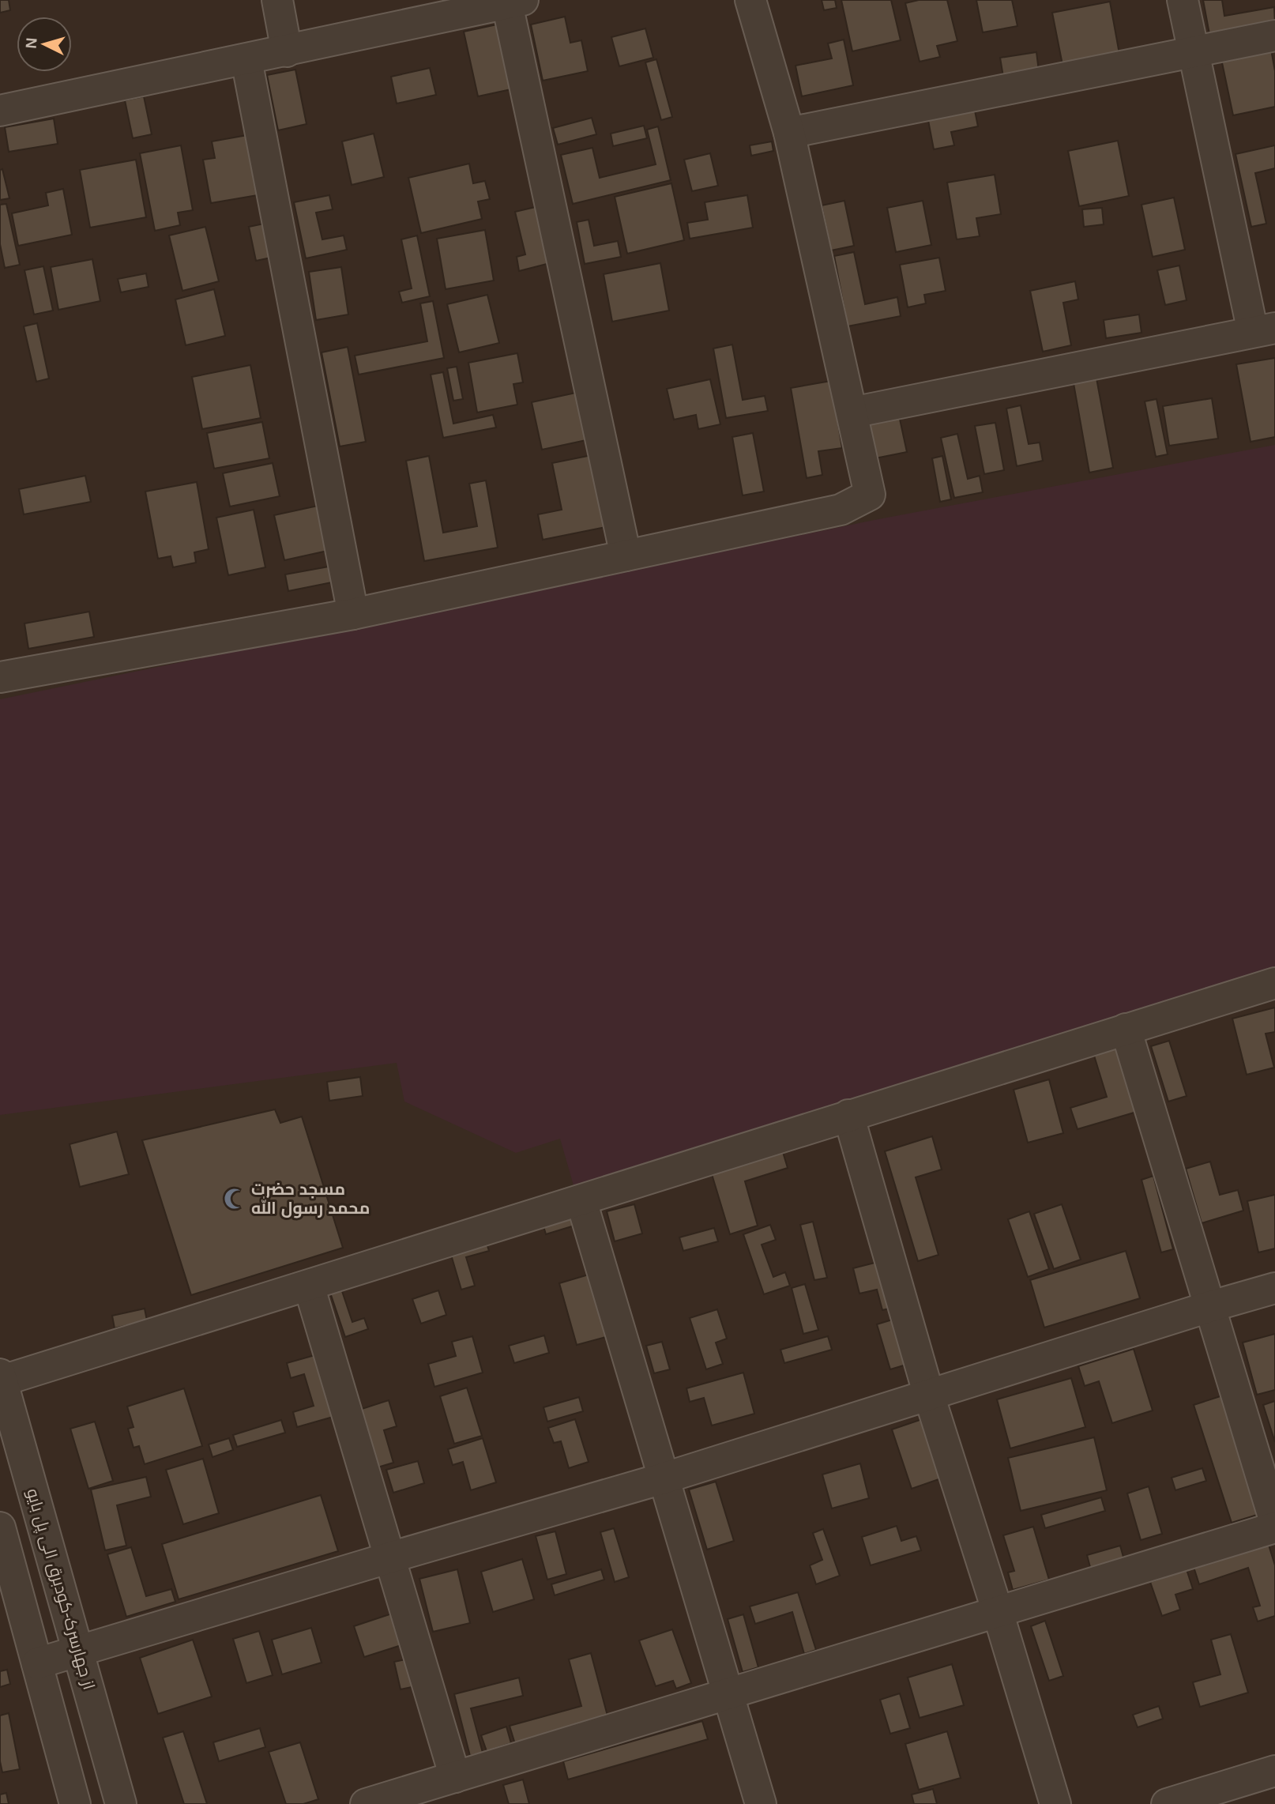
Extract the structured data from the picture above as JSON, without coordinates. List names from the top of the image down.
{
  "streets": {
    "street": ["از جهارسرک-کودبرق الی پل بایو"]
  },
  "places": {
    "mosque": ["مسجد حضرت محمد رسول الله"]
  },
  "north": "left"
}
